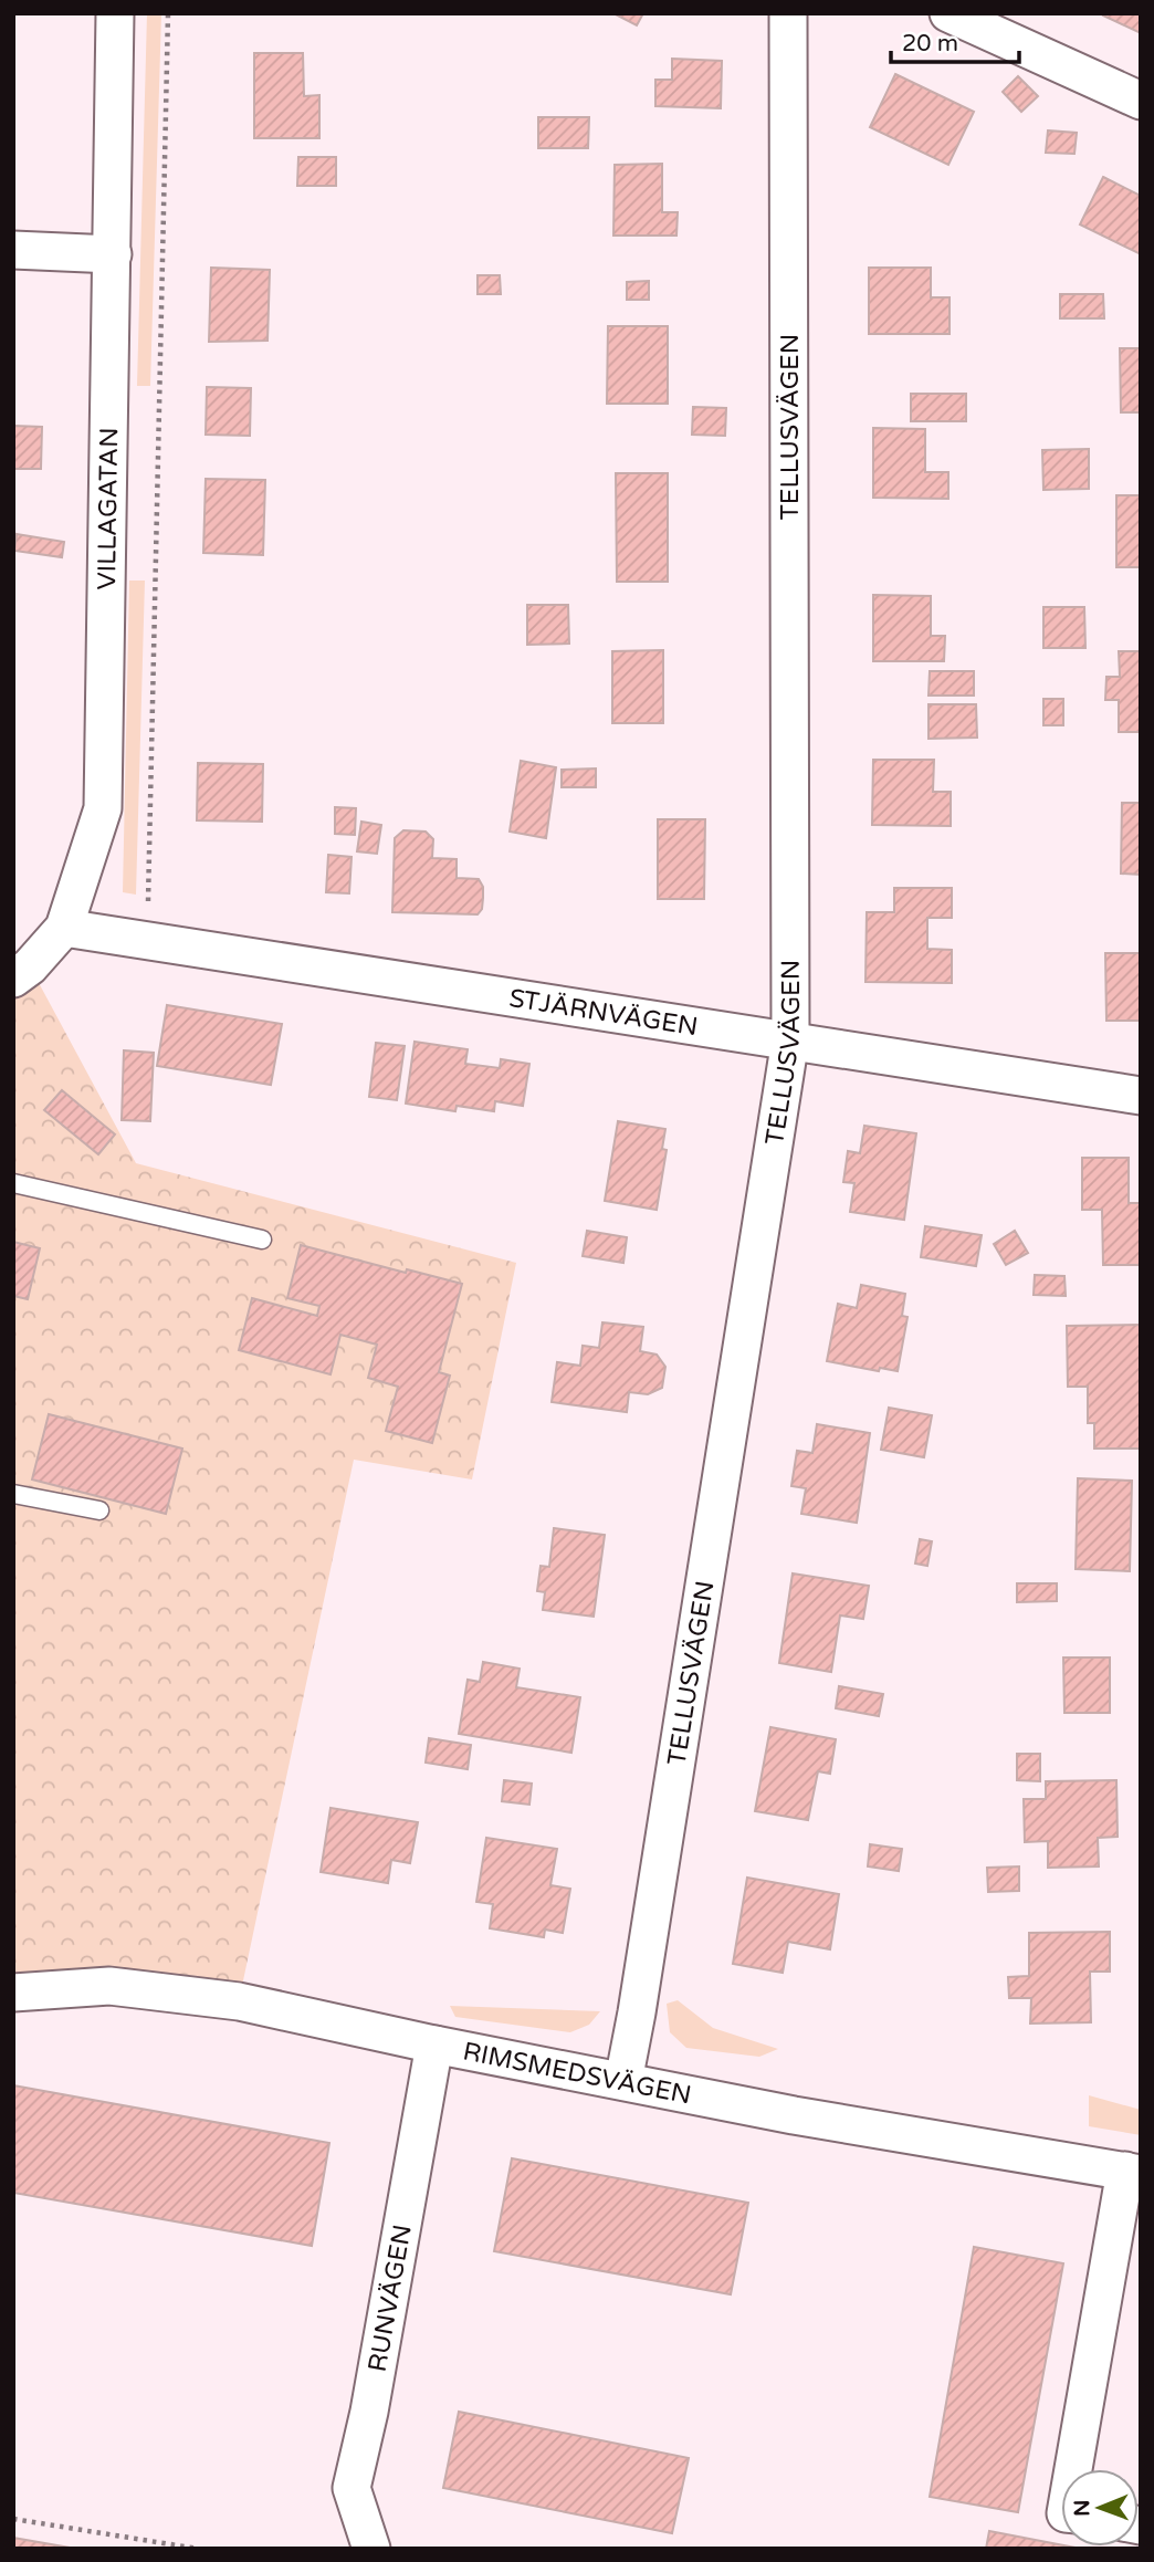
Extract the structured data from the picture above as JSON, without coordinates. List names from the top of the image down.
{
  "streets": {
    "street": [
      "TELLUSVÄGEN",
      "VILLAGATAN",
      "STJÄRNVÄGEN",
      "RIMSMEDSVÄGEN",
      "RUNVÄGEN"
    ]
  },
  "crossings": [
    ["TELLUSVÄGEN", "STJÄRNVÄGEN"],
    ["TELLUSVÄGEN", "RIMSMEDSVÄGEN"],
    ["VILLAGATAN", "STJÄRNVÄGEN"],
    ["RIMSMEDSVÄGEN", "RUNVÄGEN"]
  ],
  "scale_bar": "20 m",
  "north": "left"
}
